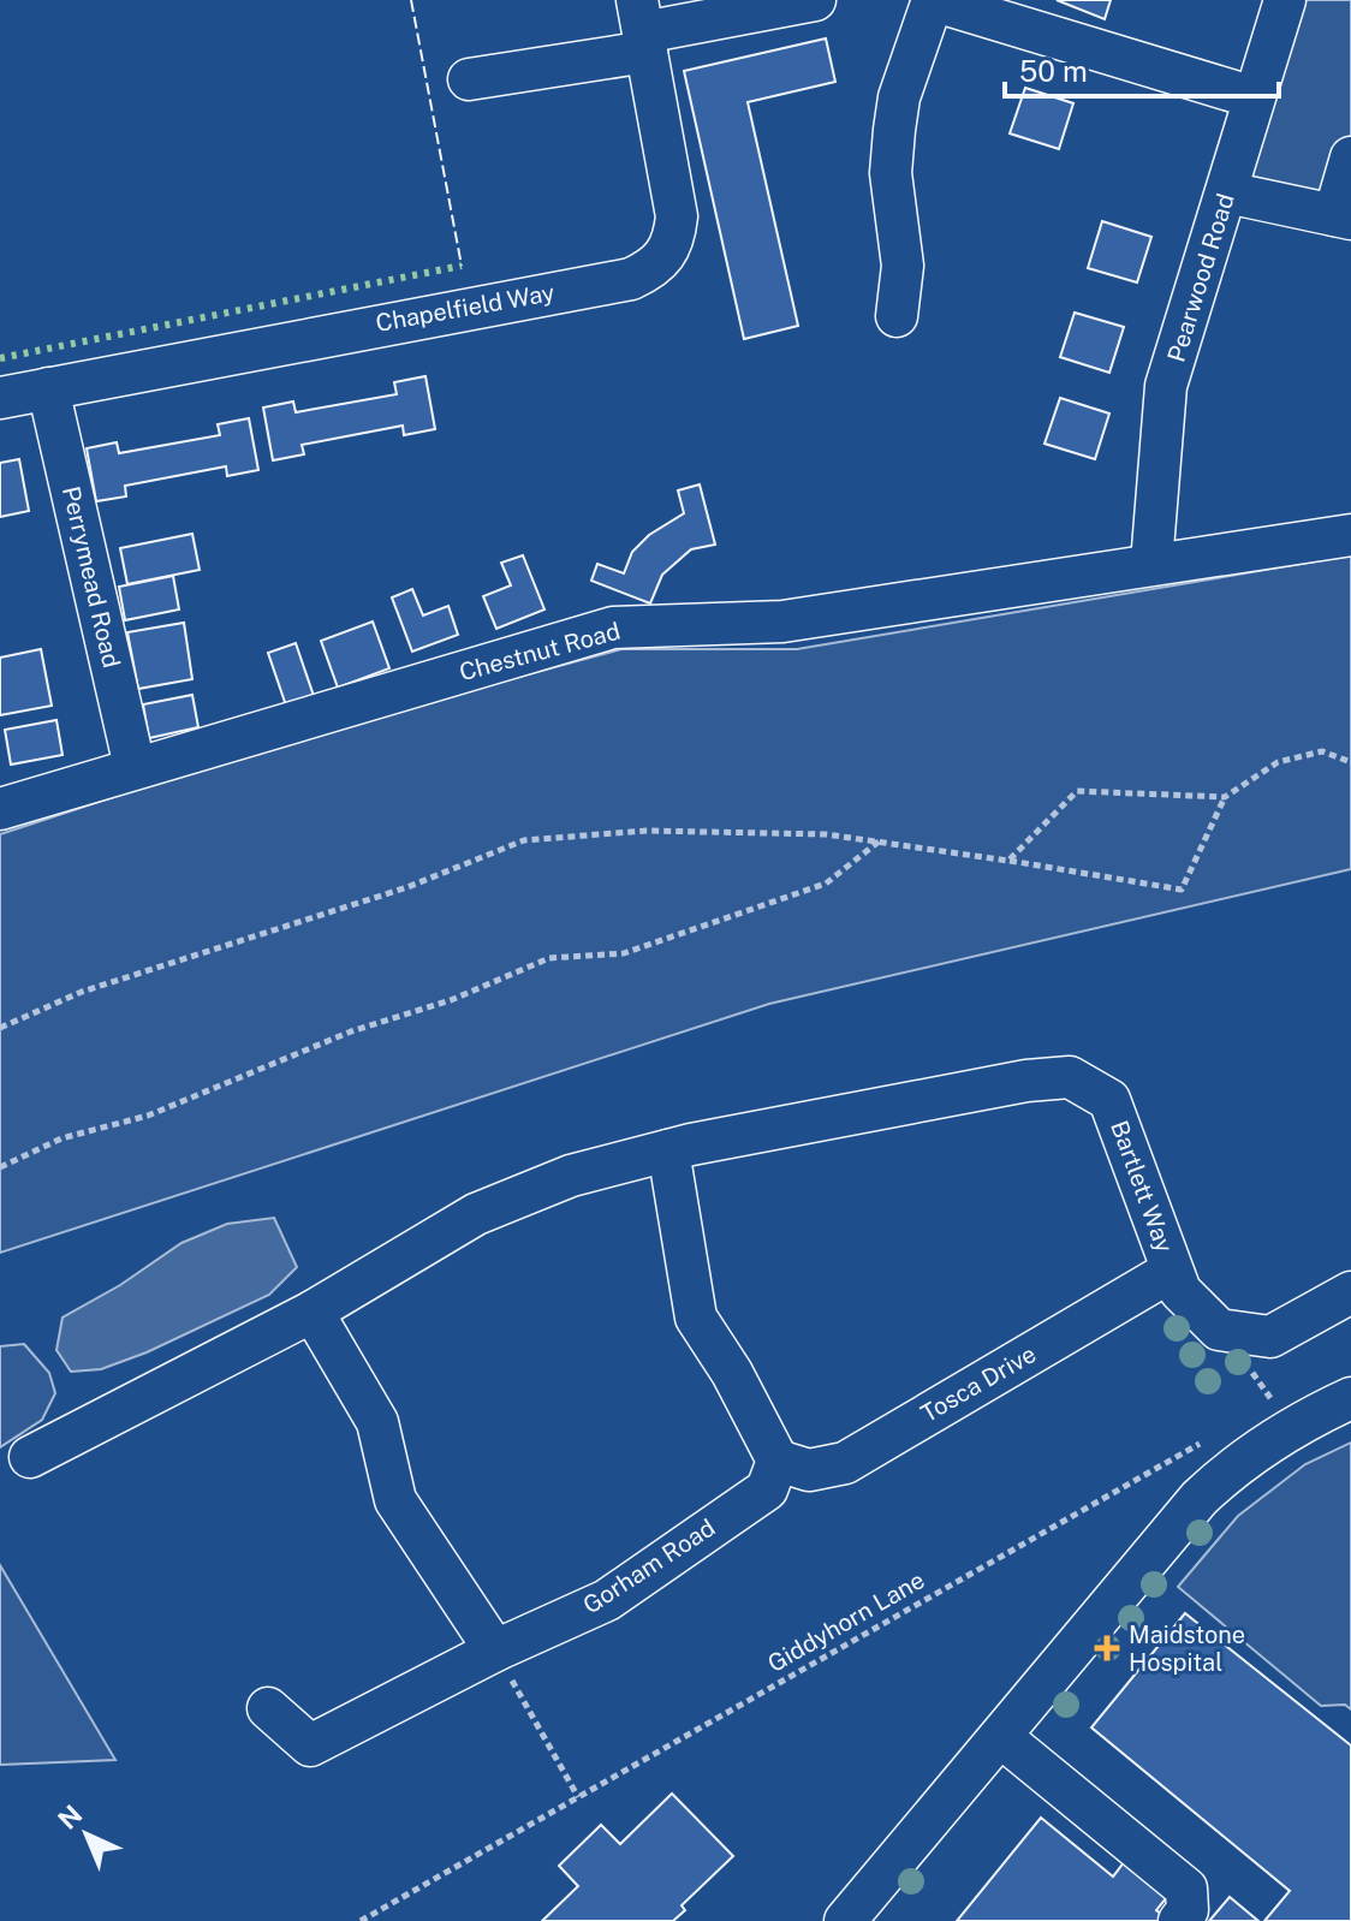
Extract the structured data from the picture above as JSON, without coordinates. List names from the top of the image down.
{
  "streets": {
    "street": [
      "Pearwood Road",
      "Chapelfield Way",
      "Perrymead Road",
      "Chestnut Road",
      "Bartlett Way",
      "Tosca Drive",
      "Gorham Road"
    ],
    "path": ["Giddyhorn Lane"]
  },
  "crossings": [
    ["Pearwood Road", "Chestnut Road"],
    ["Chapelfield Way", "Perrymead Road"],
    ["Perrymead Road", "Chestnut Road"],
    ["Bartlett Way", "Tosca Drive"],
    ["Tosca Drive", "Gorham Road"]
  ],
  "places": {
    "health": ["Maidstone Hospital"]
  },
  "scale_bar": "50 m",
  "north": "top left"
}
